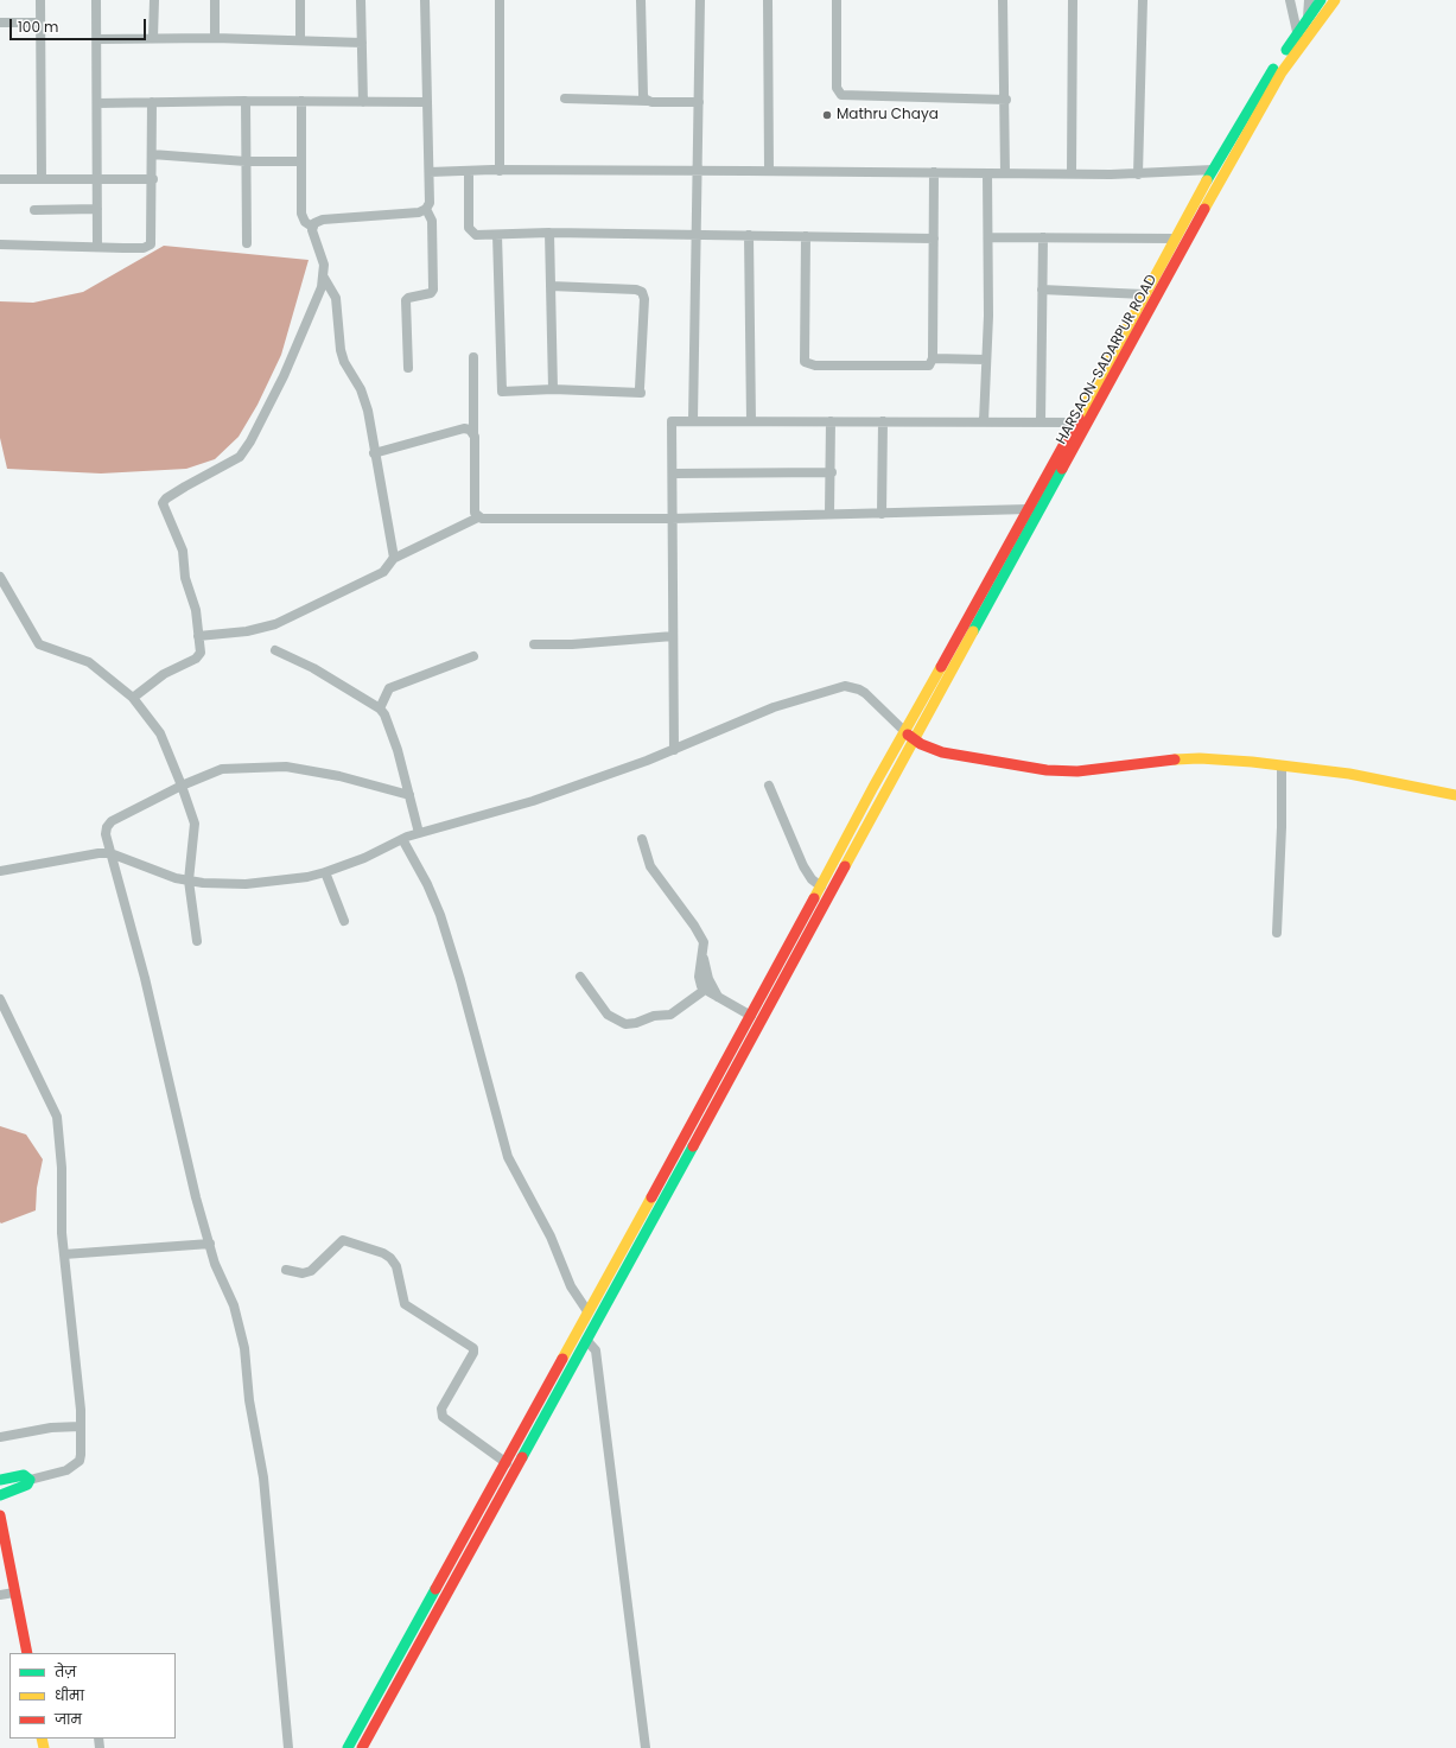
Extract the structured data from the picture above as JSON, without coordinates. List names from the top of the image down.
{
  "streets": {
    "street": ["HARSAON-SADARPUR ROAD"]
  },
  "places": ["Mathru Chaya"],
  "legend": ["तेज़", "धीमा", "जाम"],
  "scale_bar": "100 m"
}
